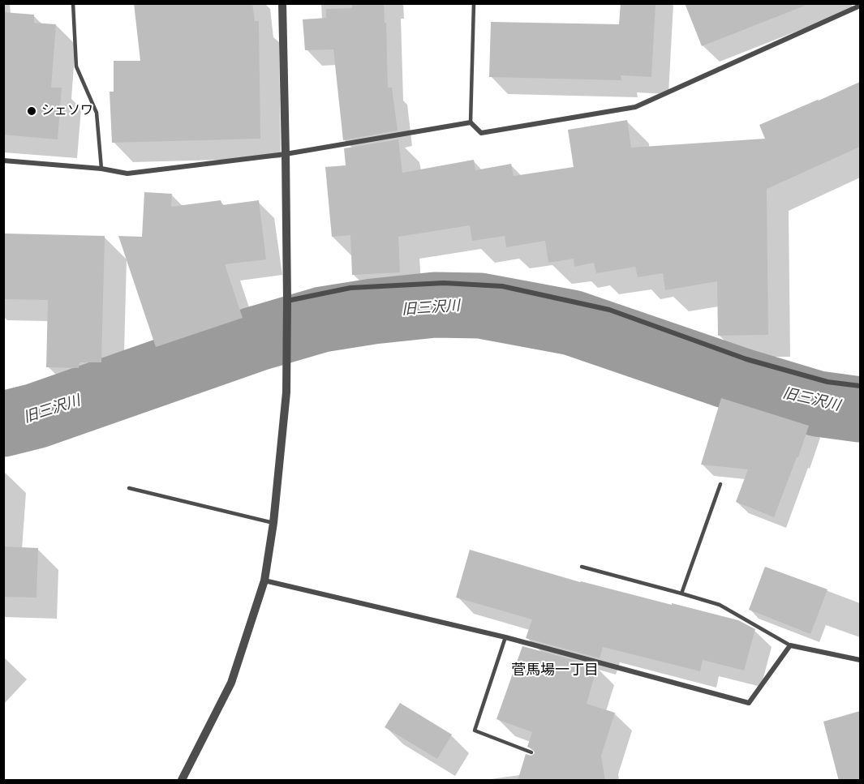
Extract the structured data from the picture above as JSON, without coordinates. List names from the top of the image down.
{
  "districts": ["菅馬場一丁目"],
  "water": ["旧三沢川"],
  "places": ["シェソワ"]
}
